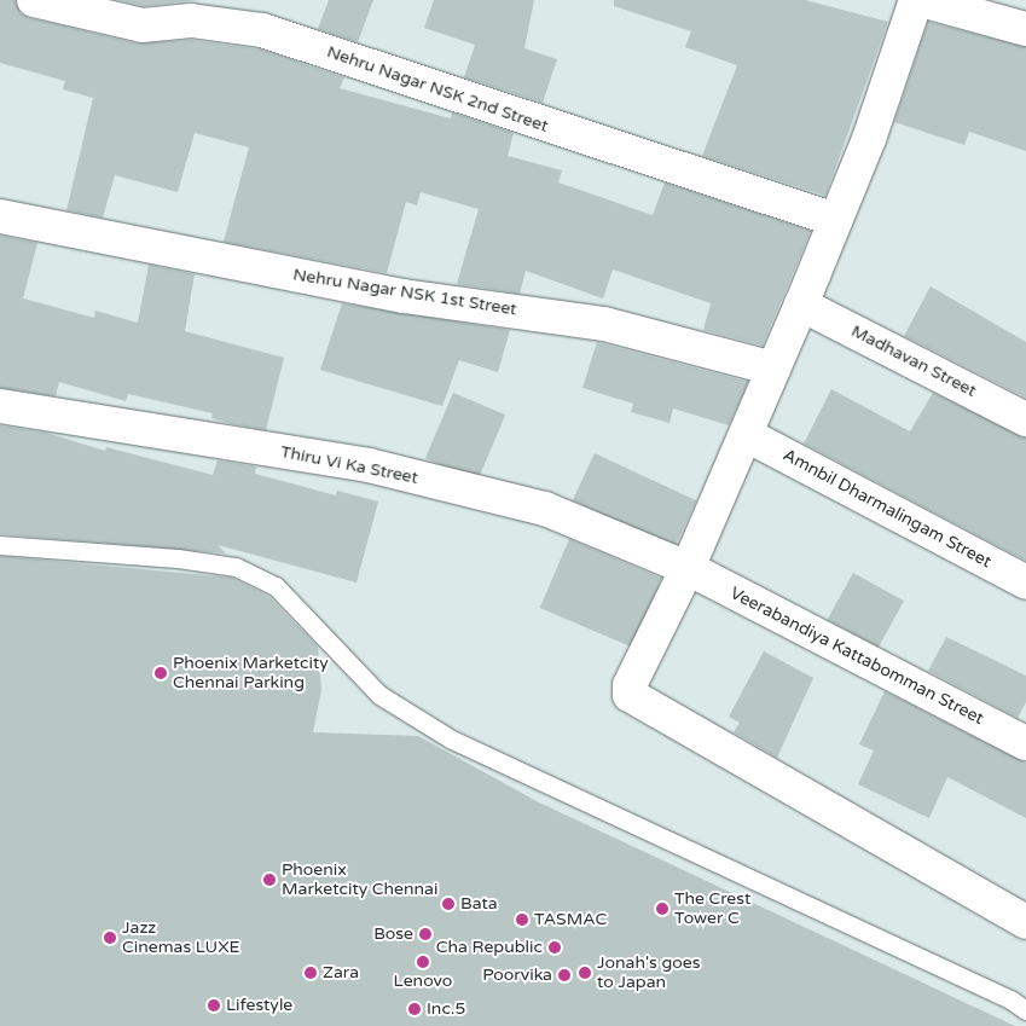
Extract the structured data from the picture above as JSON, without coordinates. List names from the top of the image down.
{
  "streets": {
    "street": [
      "Nehru Nagar NSK 2nd Street",
      "Nehru Nagar NSK 1st Street",
      "Madhavan Street",
      "Thiru Vi Ka Street",
      "Amnbil Dharmalingam Street",
      "Veerabandiya Kattabomman Street"
    ]
  },
  "crossings": [
    ["Thiru Vi Ka Street", "Veerabandiya Kattabomman Street"]
  ],
  "places": [
    "Phoenix Marketcity Chennai Parking",
    "Phoenix Marketcity Chennai",
    "Bata",
    "The Crest Tower C",
    "TASMAC",
    "Bose",
    "Jazz Cinemas LUXE",
    "Cha Republic",
    "Lenovo",
    "Zara",
    "Jonah's goes to Japan",
    "Poorvika",
    "Lifestyle",
    "Inc.5"
  ]
}
